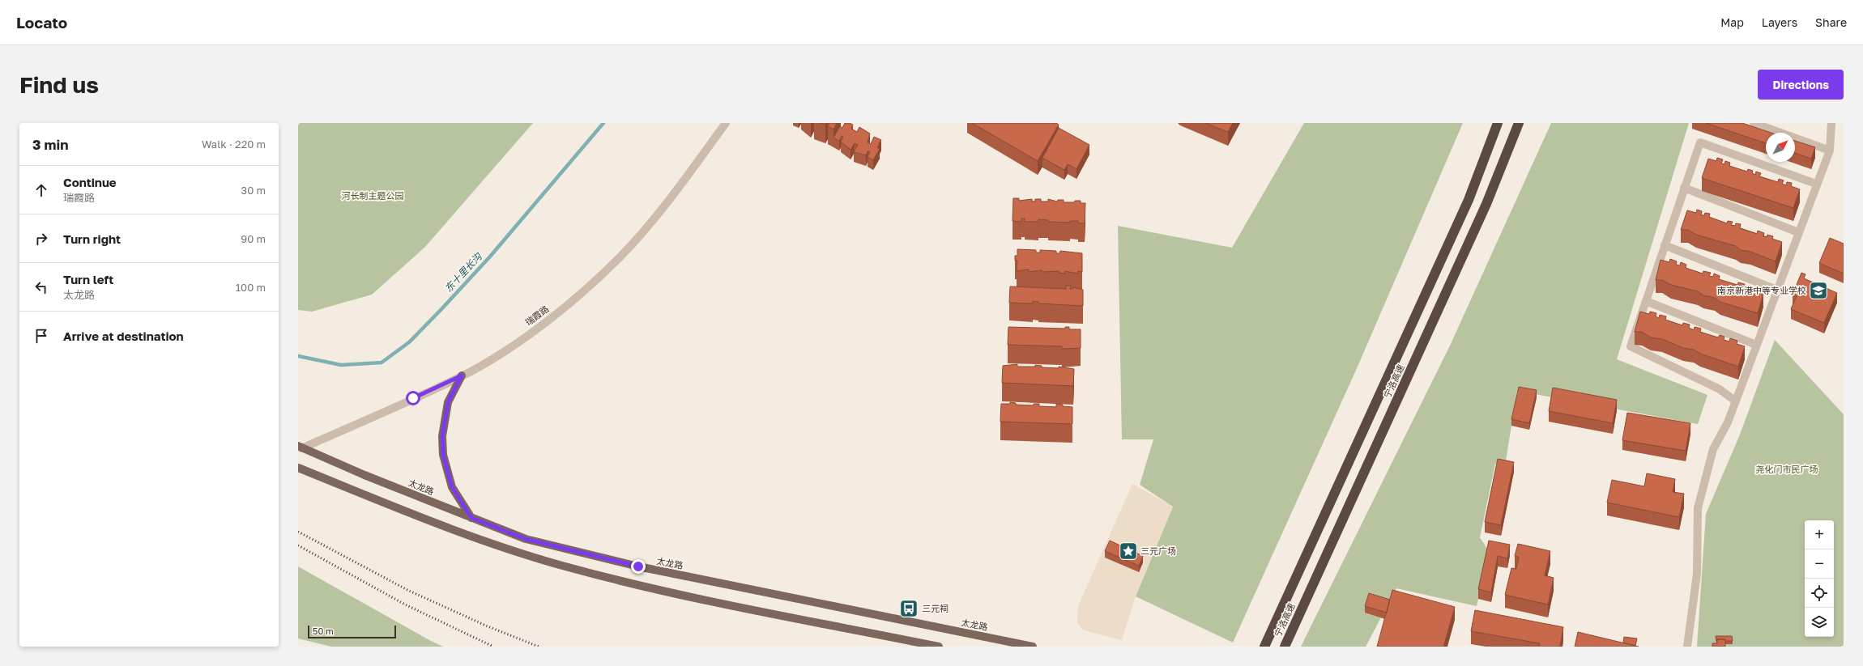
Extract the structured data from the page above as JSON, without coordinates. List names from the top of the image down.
{
  "streets": {
    "highway": ["宁洛高速"],
    "main road": ["太龙路"],
    "street": ["瑞霞路"]
  },
  "crossings": [
    ["瑞霞路", "太龙路"]
  ],
  "water": ["东十里长沟"],
  "parks": ["河长制主题公园", "尧化门市民广场"],
  "places": {
    "school or university": ["南京新港中等专业学校"],
    "place": ["三元广场"],
    "bus stop": ["三元祠"]
  },
  "scale_bar": "50 m",
  "north": "top right",
  "page": {
    "header": "Locato",
    "nav": ["Map", "Layers", "Share"],
    "buttons": "Directions",
    "title": "Find us",
    "heading": ["3 min", "Walk · 220 m"],
    "list": [
      ["Continue", "瑞霞路", "30 m"],
      ["Turn right", "90 m"],
      ["Turn left", "太龙路", "100 m"],
      "Arrive at destination"
    ],
    "map_buttons": ["+", "−"],
    "scale": "50 m"
  }
}
